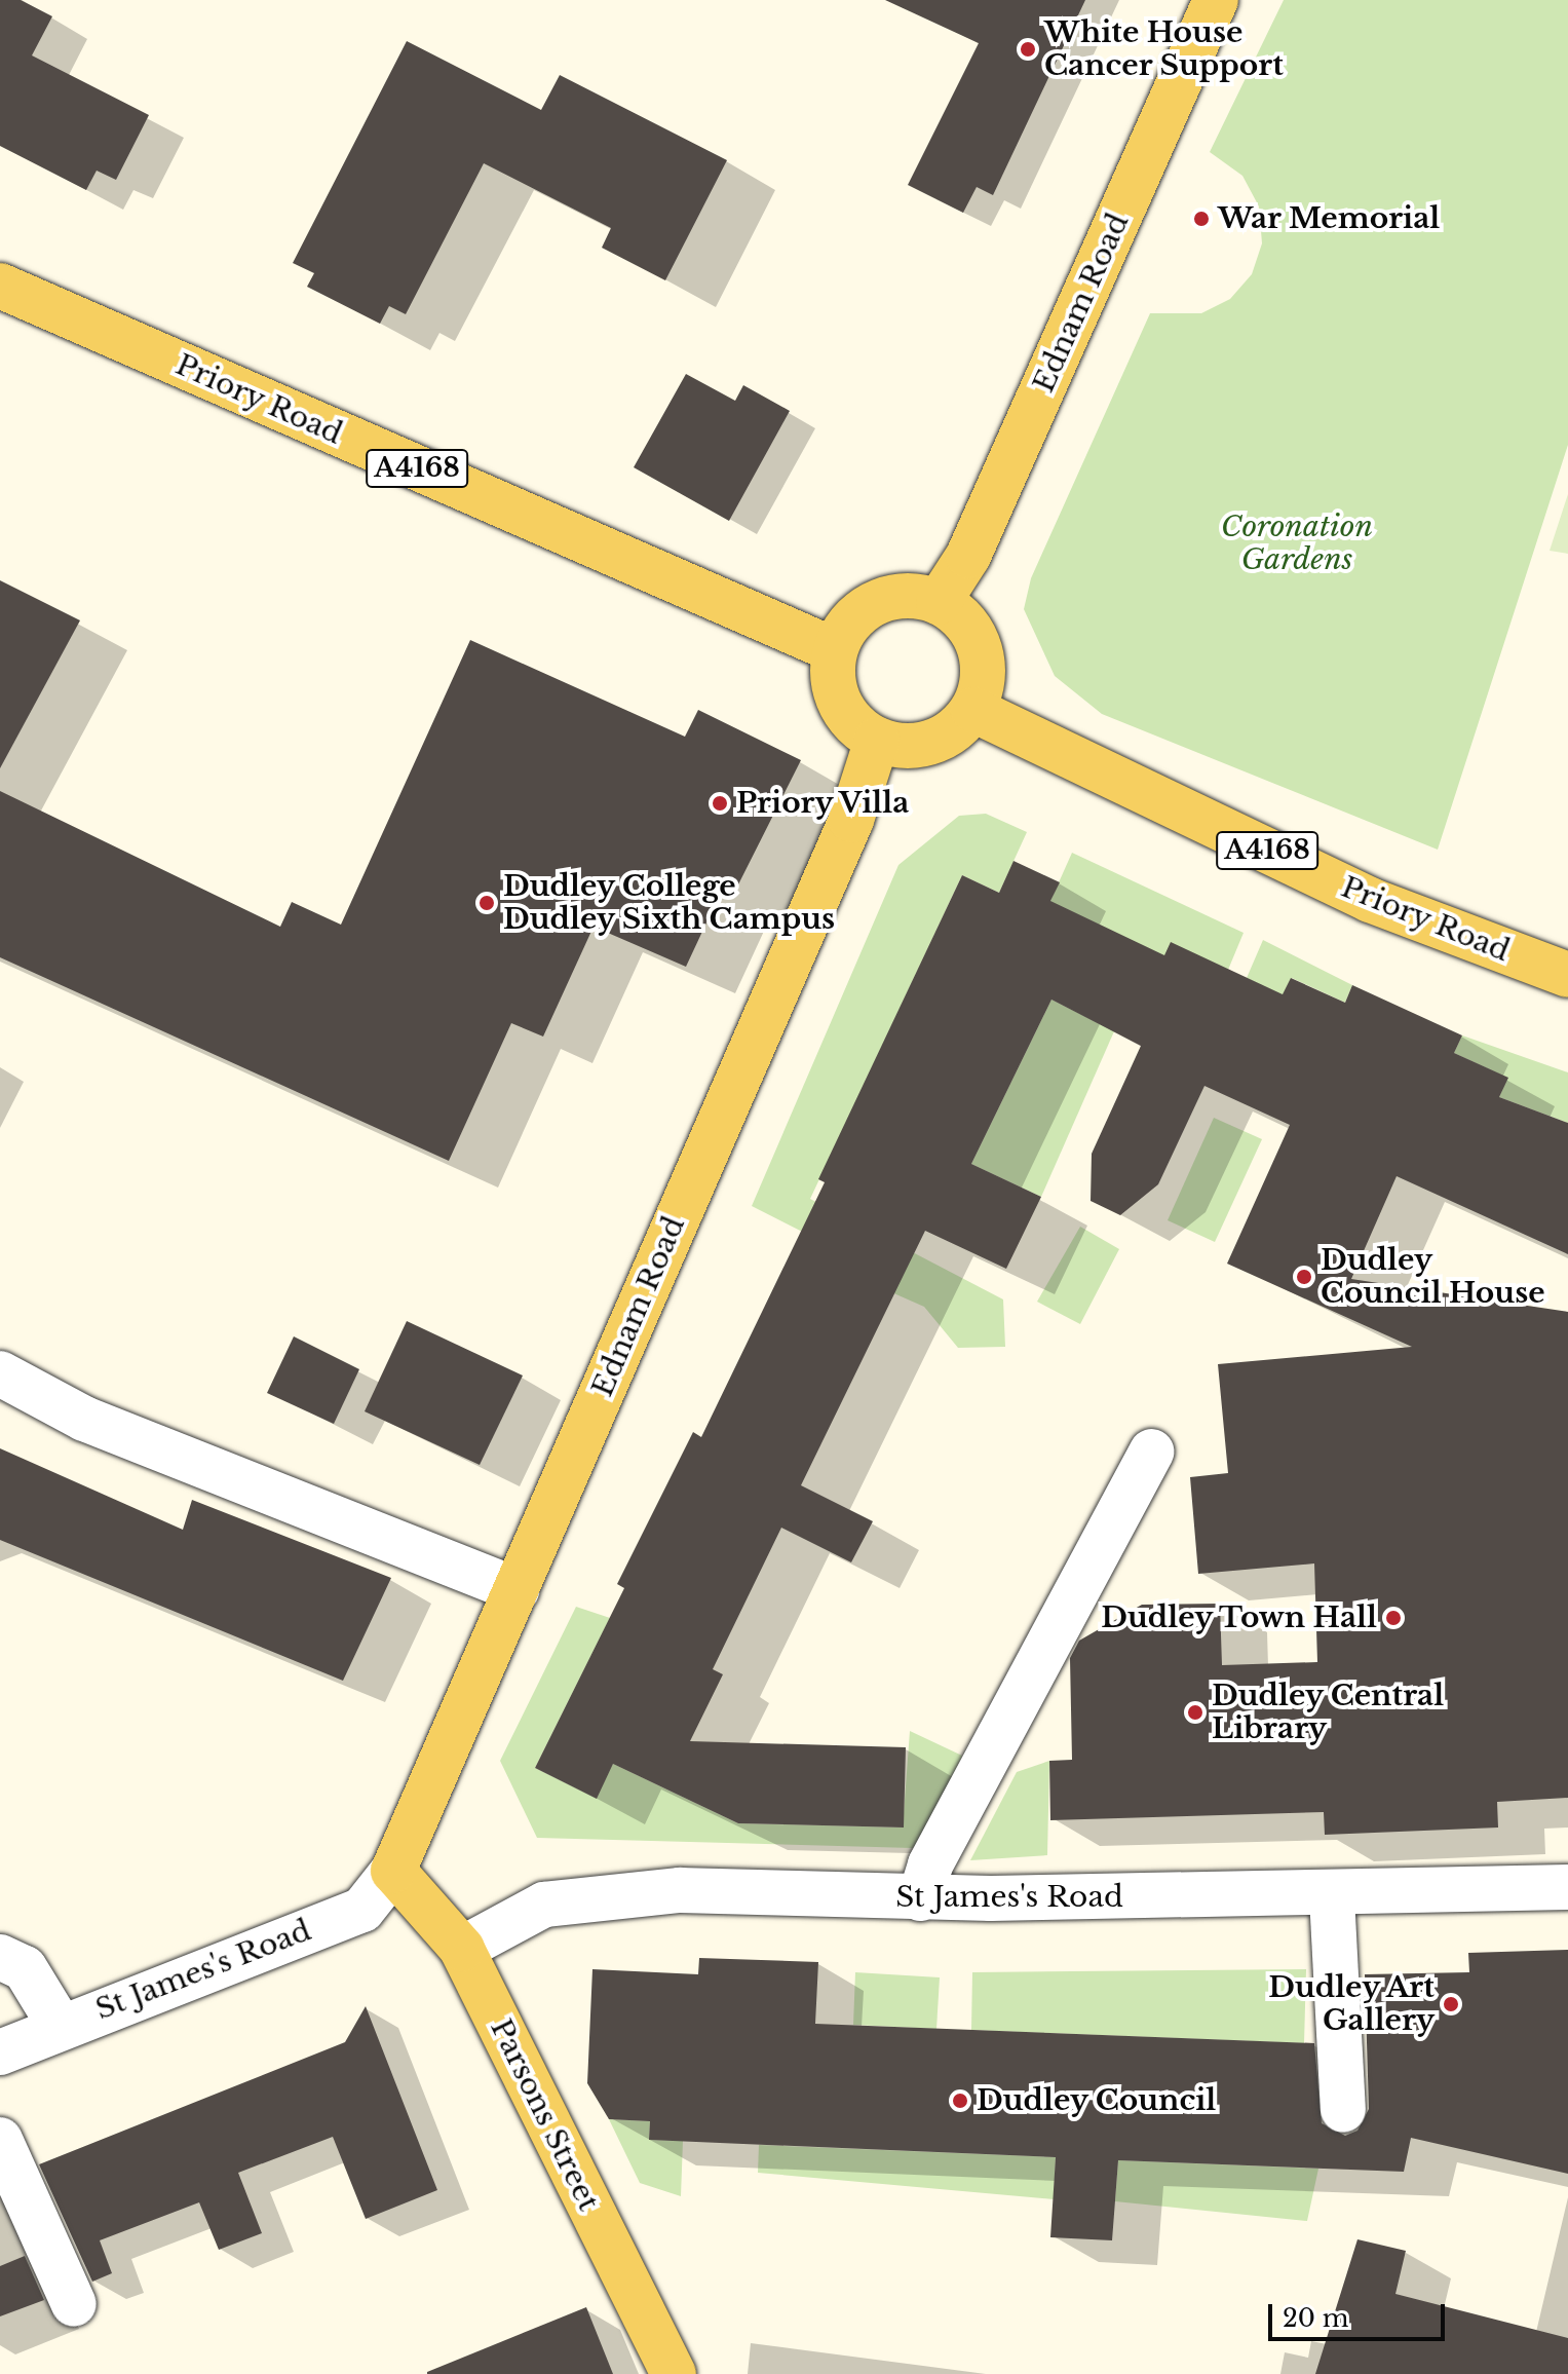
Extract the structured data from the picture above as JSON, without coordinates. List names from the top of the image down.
{
  "streets": {
    "main road": [
      "Ednam Road",
      "Priory Road",
      "A4168",
      "Parsons Street"
    ],
    "street": ["St James's Road"]
  },
  "crossings": [
    ["Ednam Road", "Priory Road"],
    ["Ednam Road", "St James's Road"],
    ["Ednam Road", "Parsons Street"],
    ["St James's Road", "Parsons Street"]
  ],
  "parks": ["Coronation Gardens"],
  "places": [
    "White House Cancer Support",
    "War Memorial",
    "Priory Villa",
    "Dudley College Dudley Sixth Campus",
    "Dudley Council House",
    "Dudley Town Hall",
    "Dudley Central Library",
    "Dudley Art Gallery",
    "Dudley Council"
  ],
  "scale_bar": "20 m"
}
